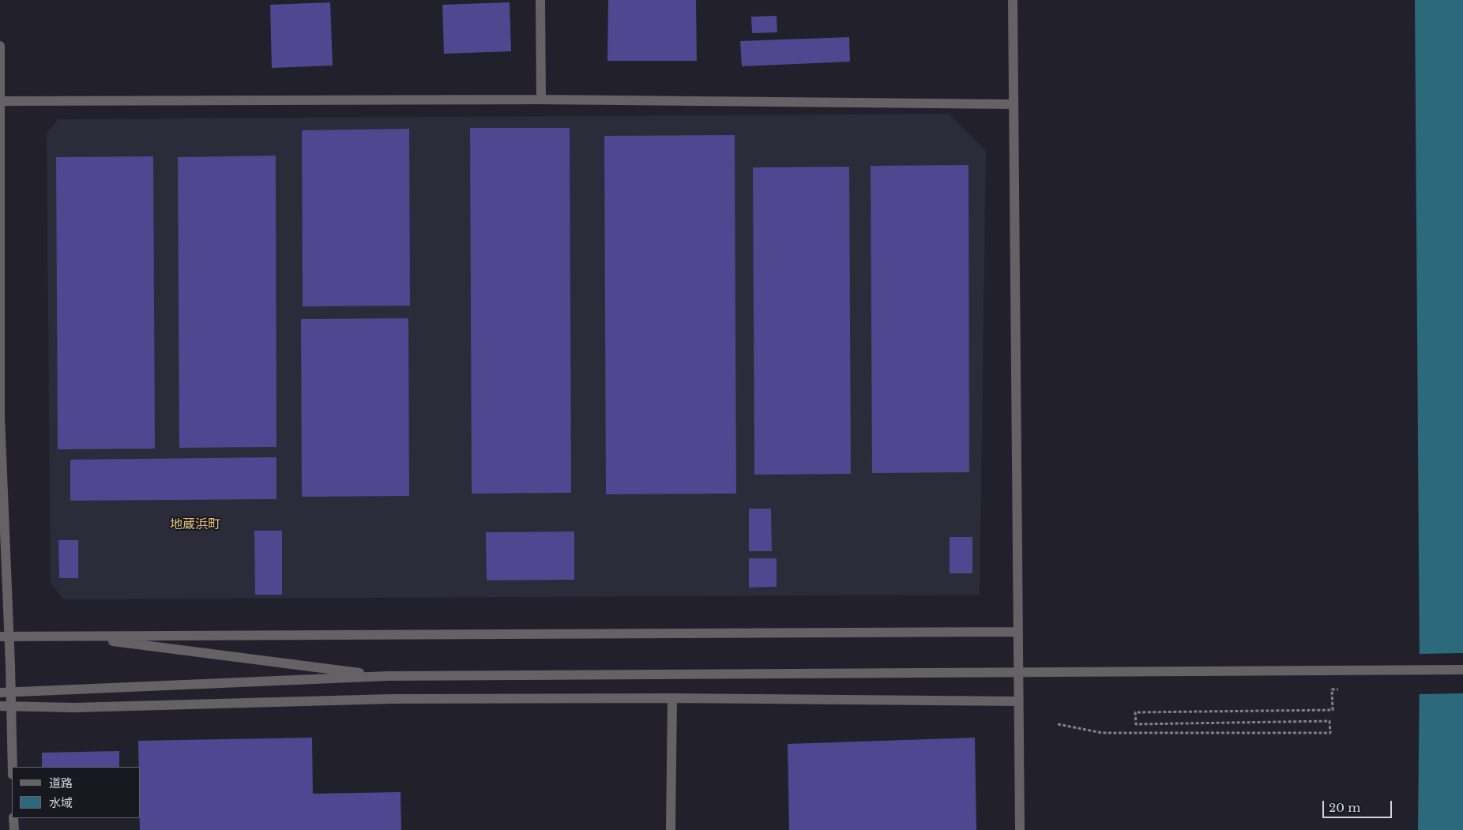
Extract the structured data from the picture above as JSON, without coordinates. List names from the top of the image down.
{
  "districts": ["地蔵浜町"],
  "legend": ["道路", "水域"],
  "scale_bar": "20 m"
}
